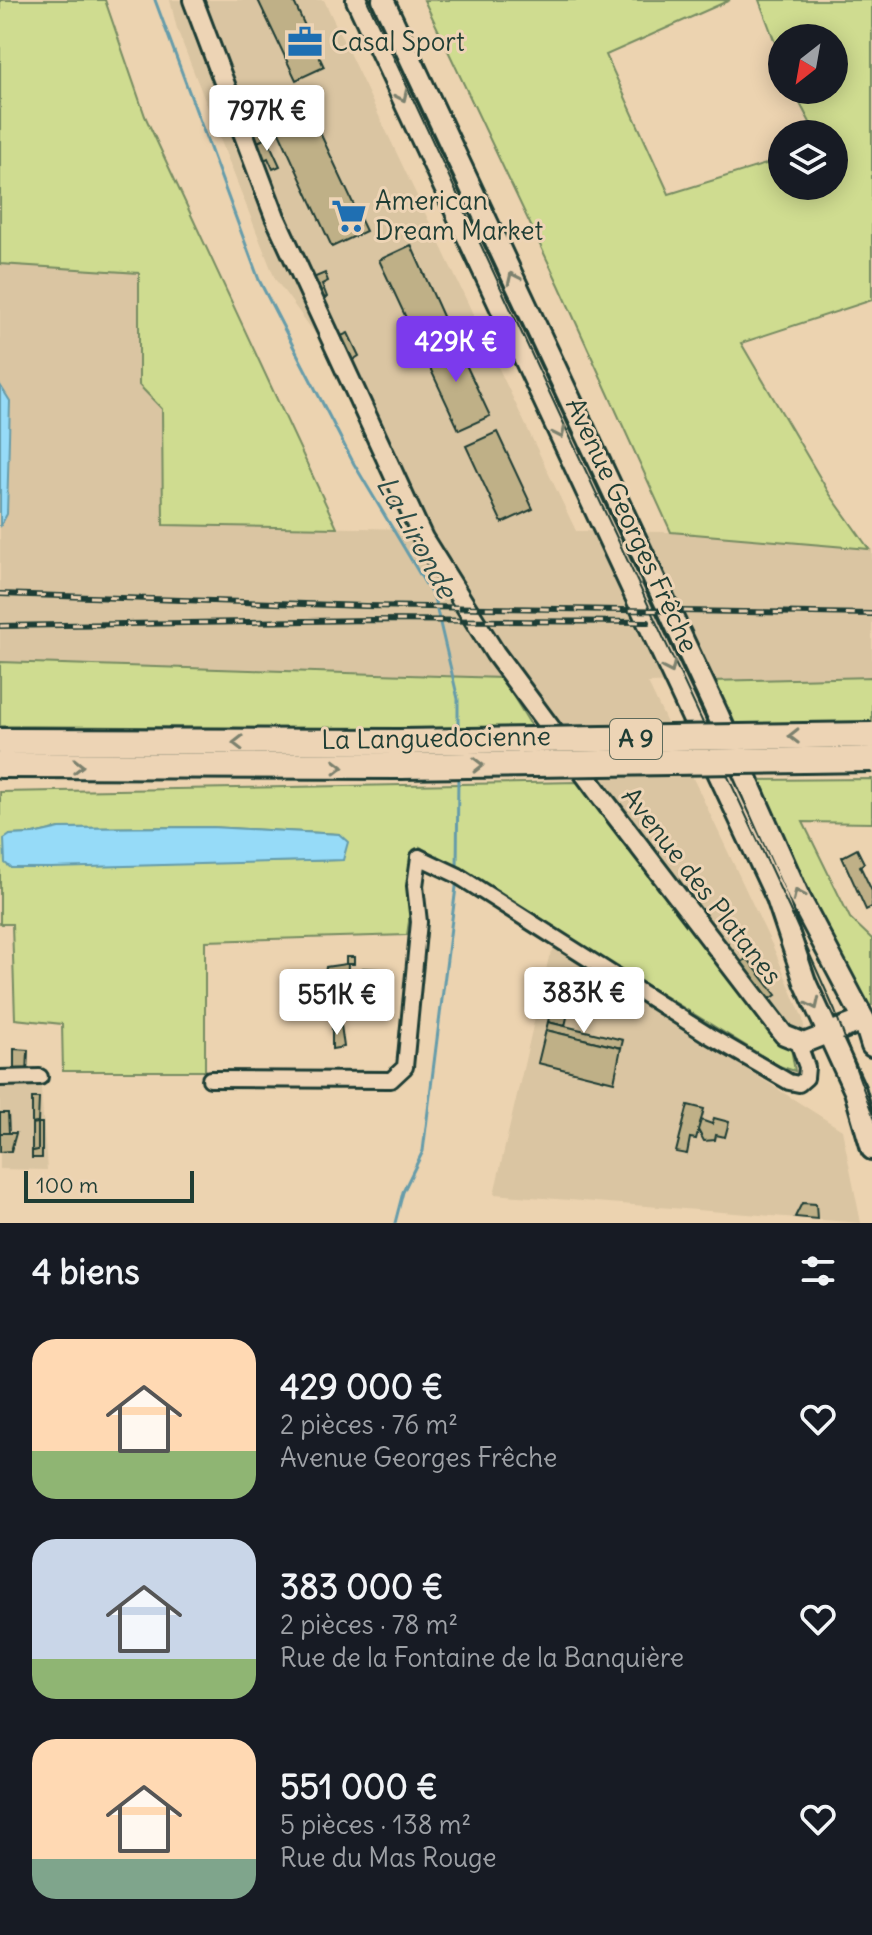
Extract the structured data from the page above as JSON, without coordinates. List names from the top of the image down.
{
  "streets": {
    "highway": ["La Languedocienne", "A 9"],
    "main road": ["Avenue Georges Frêche"],
    "street": ["Avenue des Platanes"]
  },
  "water": ["La Lironde"],
  "places": {
    "office": ["Casal Sport"],
    "supermarket": ["American Dream Market"]
  },
  "scale_bar": "100 m",
  "north": "bottom left",
  "page": {
    "price": [
      "797K €",
      "429K €",
      "383K €",
      "551K €"
    ],
    "scale": "100 m",
    "heading": "4 biens",
    "list": [
      {
        "name": "429 000 €",
        "note": "2 pièces · 76 m² · Avenue Georges Frêche"
      },
      {
        "name": "383 000 €",
        "note": "2 pièces · 78 m² · Rue de la Fontaine de la Banquière"
      },
      {
        "name": "551 000 €",
        "note": "5 pièces · 138 m² · Rue du Mas Rouge"
      }
    ]
  }
}
